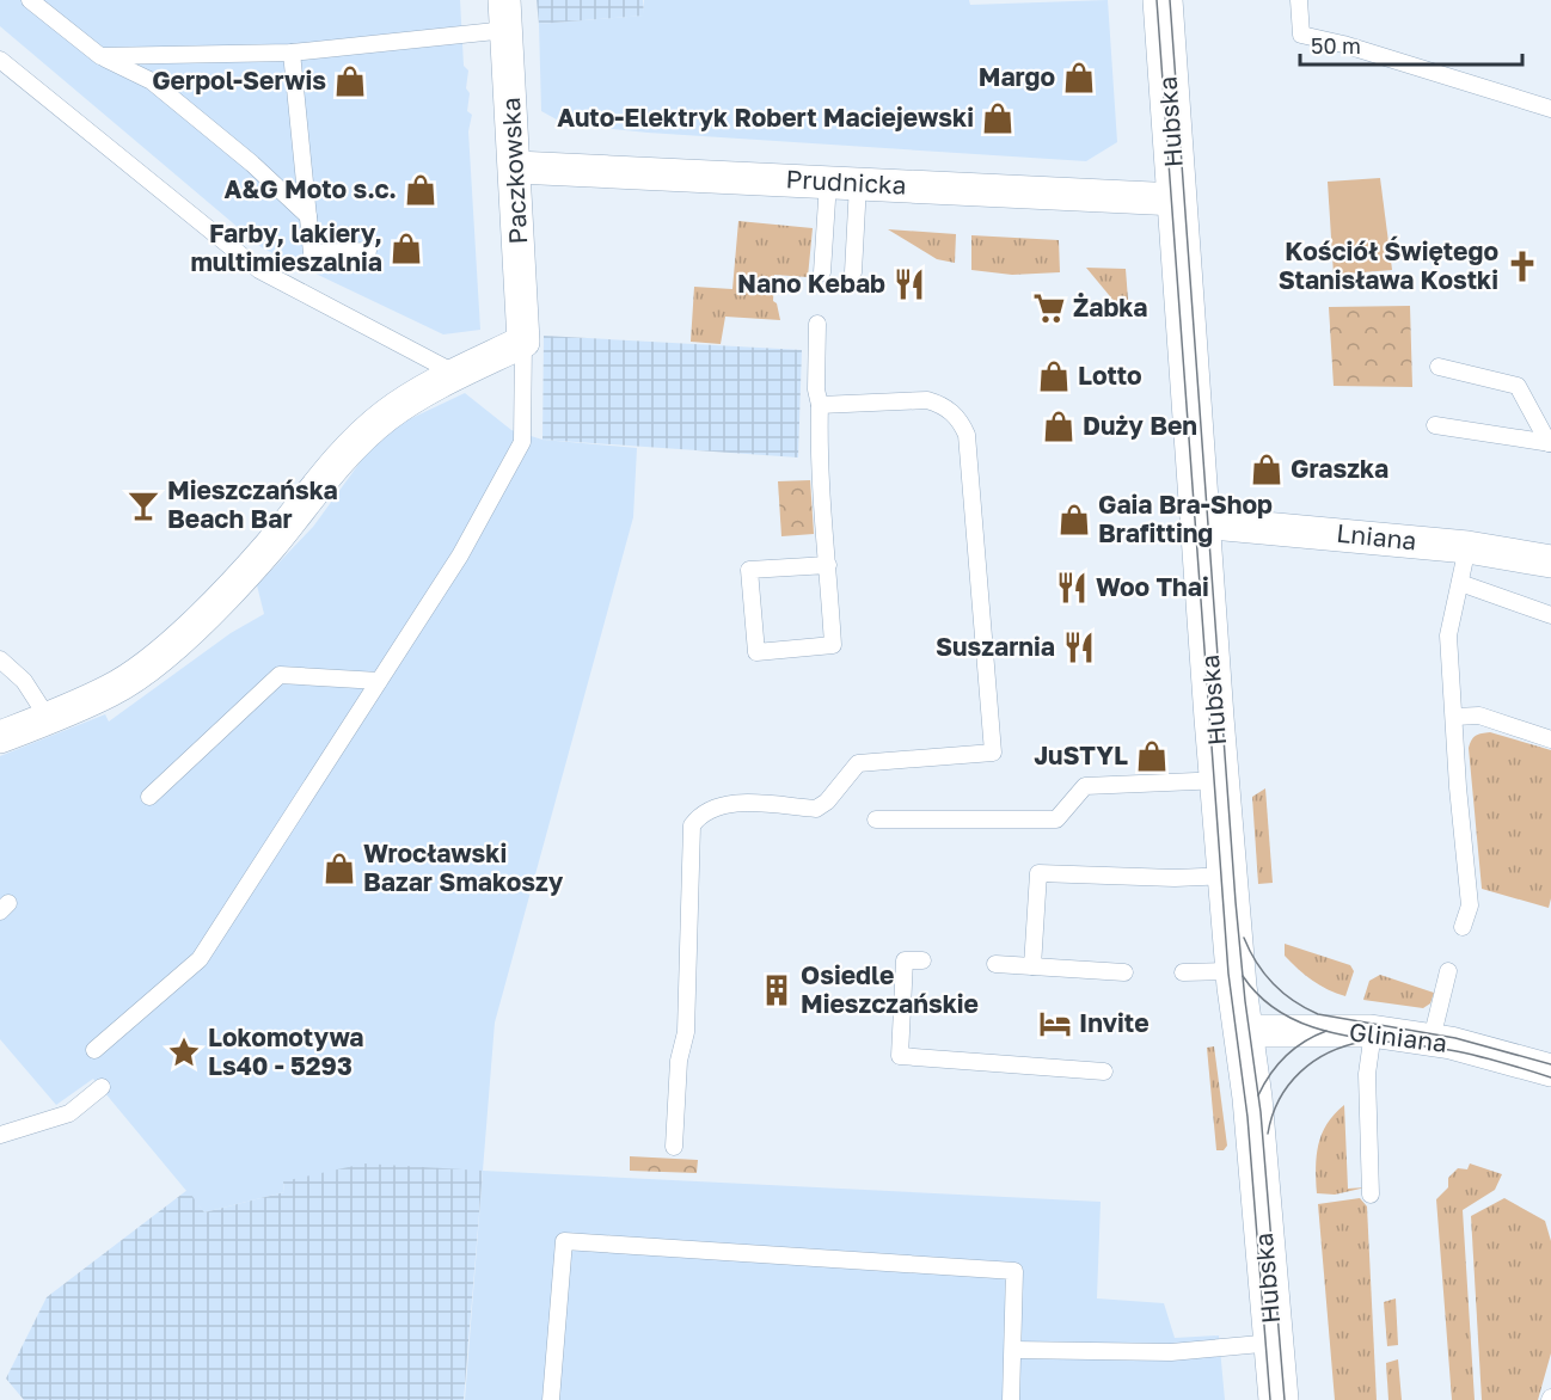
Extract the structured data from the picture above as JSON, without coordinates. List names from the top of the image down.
{
  "streets": {
    "street": [
      "Hubska",
      "Paczkowska",
      "Prudnicka",
      "Lniana",
      "Gliniana"
    ]
  },
  "crossings": [
    ["Hubska", "Prudnicka"],
    ["Hubska", "Lniana"],
    ["Hubska", "Gliniana"],
    ["Paczkowska", "Prudnicka"]
  ],
  "places": {
    "shop": [
      "Margo",
      "Gerpol-Serwis",
      "Auto-Elektryk Robert Maciejewski",
      "A&G Moto s.c.",
      "Farby, lakiery, multimieszalnia",
      "Lotto",
      "Duży Ben",
      "Graszka",
      "Gaia Bra-Shop Brafitting",
      "JuSTYL",
      "Wrocławski Bazar Smakoszy"
    ],
    "church": ["Kościół Świętego Stanisława Kostki"],
    "restaurant": ["Nano Kebab", "Woo Thai", "Suszarnia"],
    "supermarket": ["Żabka"],
    "bar": ["Mieszczańska Beach Bar"],
    "building": ["Osiedle Mieszczańskie"],
    "hotel": ["Invite"],
    "place": ["Lokomotywa Ls40 - 5293"]
  },
  "scale_bar": "50 m"
}
